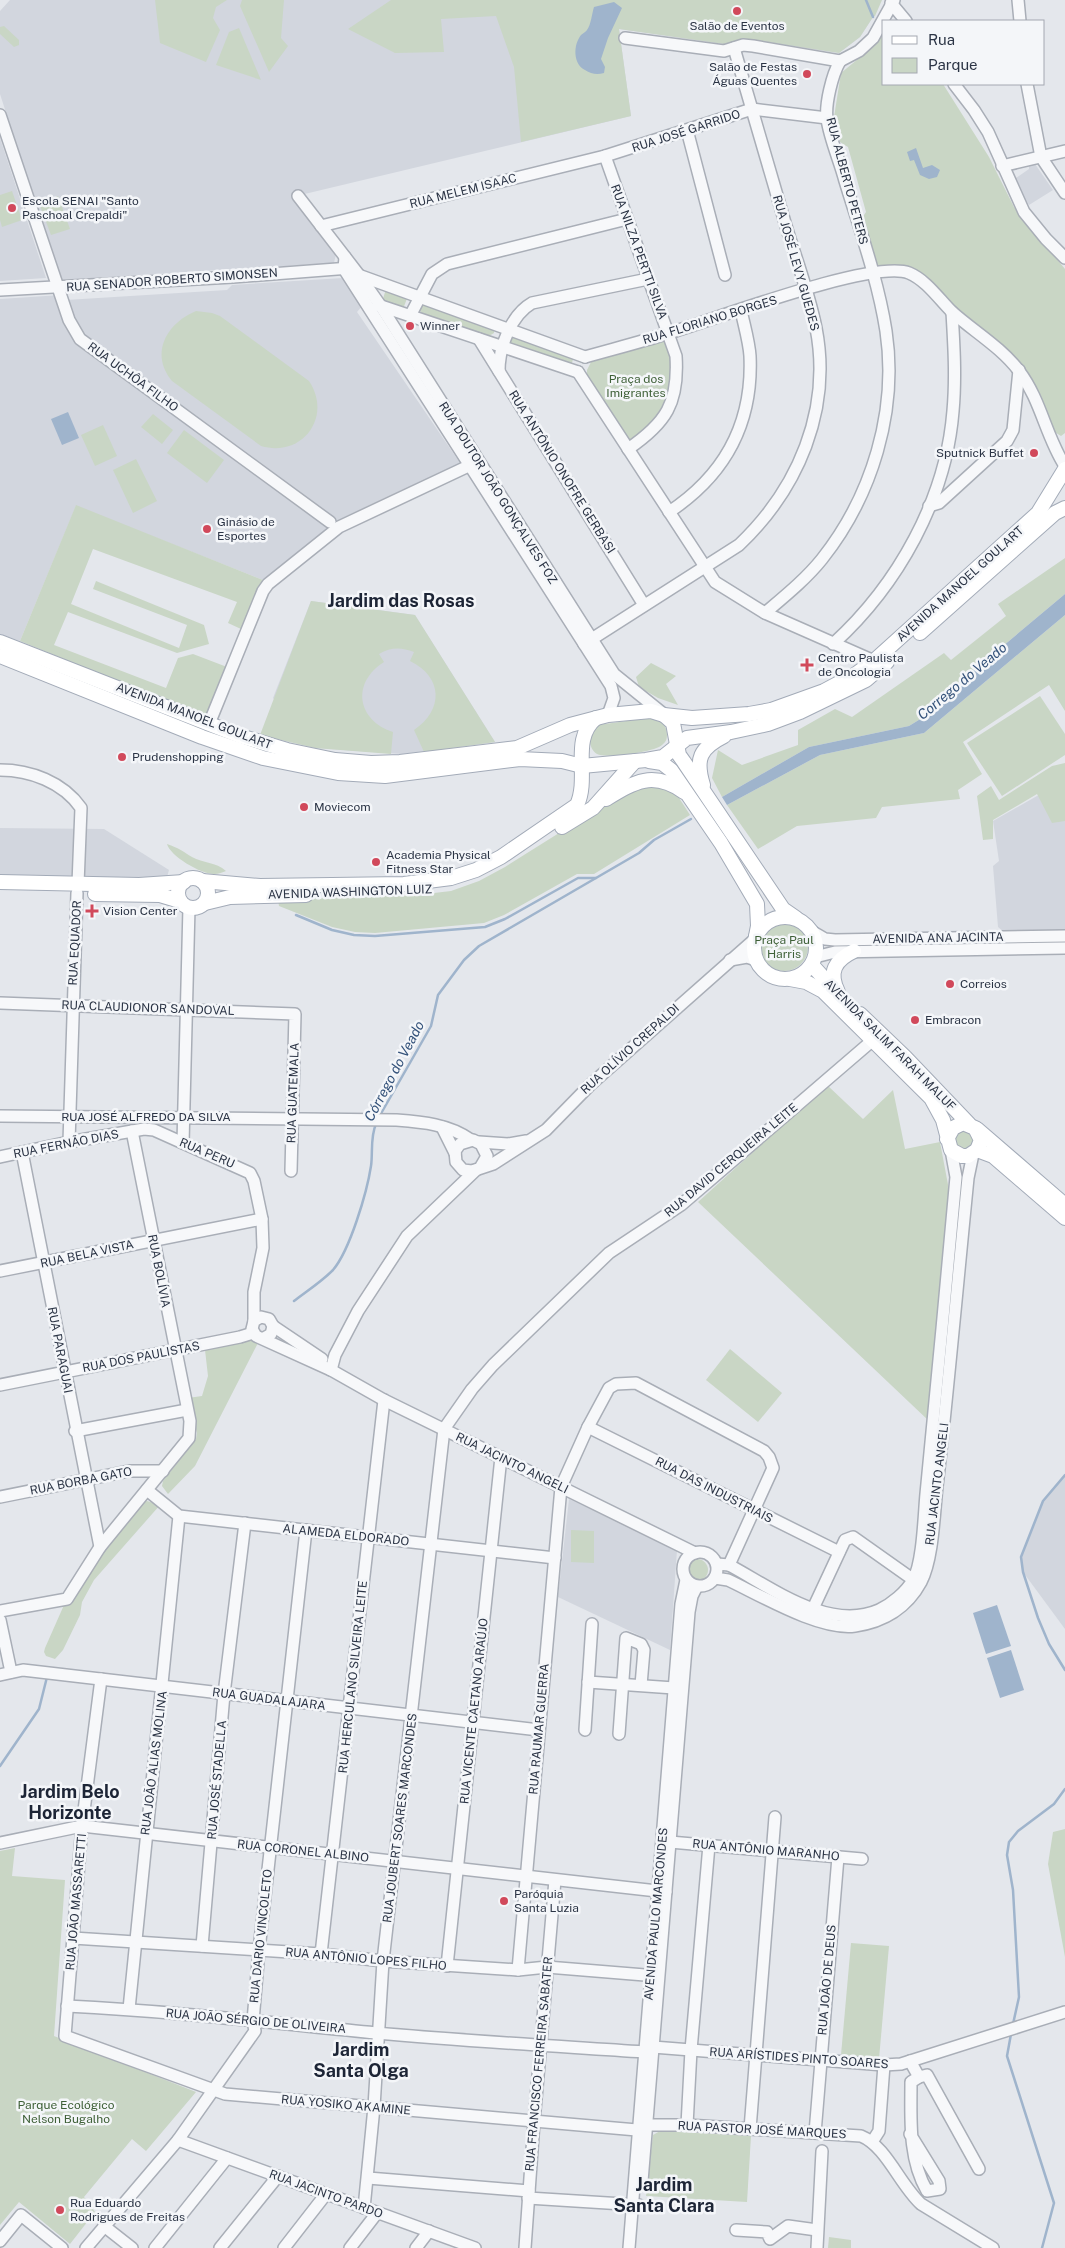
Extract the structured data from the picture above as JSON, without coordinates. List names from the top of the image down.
{
  "streets": {
    "main road": ["AVENIDA MANOEL GOULART", "AVENIDA WASHINGTON LUIZ", "AVENIDA SALIM FARAH MALUF"],
    "street": [
      "RUA JOSÉ GARRIDO",
      "RUA ALBERTO PETERS",
      "RUA MELEM ISAAC",
      "RUA NILZA PERTTI SILVA",
      "RUA JOSÉ LEVY GUEDES",
      "RUA SENADOR ROBERTO SIMONSEN",
      "RUA FLORIANO BORGES",
      "RUA UCHÔA FILHO",
      "RUA ANTÔNIO ONOFRE GERBASI",
      "RUA DOUTOR JOÃO GONÇALVES FOZ",
      "AVENIDA ANA JACINTA",
      "RUA EQUADOR",
      "RUA CLAUDIONOR SANDOVAL",
      "RUA OLÍVIO CREPALDI",
      "RUA GUATEMALA",
      "RUA JOSÉ ALFREDO DA SILVA",
      "RUA FERNÃO DIAS",
      "RUA PERU",
      "RUA DAVID CERQUEIRA LEITE",
      "RUA BELA VISTA",
      "RUA BOLÍVIA",
      "RUA PARAGUAI",
      "RUA DOS PAULISTAS",
      "RUA JACINTO ANGELI",
      "RUA BORBA GATO",
      "RUA DAS INDUSTRIAIS",
      "ALAMEDA ELDORADO",
      "RUA HERCULANO SILVEIRA LEITE",
      "RUA GUADALAJARA",
      "RUA VICENTE CAETANO ARAÚJO",
      "RUA RAUMAR GUERRA",
      "RUA JOÃO ALIAS MOLINA",
      "RUA JOSÉ STADELLA",
      "RUA JOUBERT SOARES MARCONDES",
      "RUA ANTÔNIO MARANHO",
      "RUA CORONEL ALBINO",
      "RUA JOÃO MASSARETTI",
      "AVENIDA PAULO MARCONDES",
      "RUA DARIO VINCOLETO",
      "RUA ANTÔNIO LOPES FILHO",
      "RUA JOÃO DE DEUS",
      "RUA JOÃO SÉRGIO DE OLIVEIRA",
      "RUA ARÍSTIDES PINTO SOARES",
      "RUA FRANCISCO FERREIRA SABATER",
      "RUA YOSIKO AKAMINE",
      "RUA PASTOR JOSÉ MARQUES",
      "RUA JACINTO PARDO"
    ]
  },
  "crossings": [
    ["RUA JOSÉ GARRIDO", "RUA ALBERTO PETERS"],
    ["RUA JOSÉ GARRIDO", "RUA MELEM ISAAC"],
    ["RUA JOSÉ GARRIDO", "RUA NILZA PERTTI SILVA"],
    ["RUA JOSÉ GARRIDO", "RUA JOSÉ LEVY GUEDES"],
    ["RUA ALBERTO PETERS", "RUA FLORIANO BORGES"],
    ["RUA MELEM ISAAC", "RUA NILZA PERTTI SILVA"],
    ["RUA MELEM ISAAC", "RUA DOUTOR JOÃO GONÇALVES FOZ"],
    ["RUA NILZA PERTTI SILVA", "RUA FLORIANO BORGES"],
    ["RUA JOSÉ LEVY GUEDES", "RUA FLORIANO BORGES"],
    ["RUA JOSÉ LEVY GUEDES", "RUA ANTÔNIO ONOFRE GERBASI"],
    ["RUA JOSÉ LEVY GUEDES", "RUA DOUTOR JOÃO GONÇALVES FOZ"],
    ["RUA SENADOR ROBERTO SIMONSEN", "RUA UCHÔA FILHO"],
    ["RUA SENADOR ROBERTO SIMONSEN", "RUA DOUTOR JOÃO GONÇALVES FOZ"],
    ["RUA FLORIANO BORGES", "AVENIDA MANOEL GOULART"],
    ["RUA DOUTOR JOÃO GONÇALVES FOZ", "AVENIDA MANOEL GOULART"],
    ["RUA DOUTOR JOÃO GONÇALVES FOZ", "AVENIDA WASHINGTON LUIZ"],
    ["AVENIDA MANOEL GOULART", "AVENIDA WASHINGTON LUIZ"],
    ["AVENIDA ANA JACINTA", "AVENIDA SALIM FARAH MALUF"],
    ["AVENIDA ANA JACINTA", "RUA OLÍVIO CREPALDI"],
    ["RUA EQUADOR", "RUA CLAUDIONOR SANDOVAL"],
    ["RUA EQUADOR", "RUA JOSÉ ALFREDO DA SILVA"],
    ["RUA EQUADOR", "RUA FERNÃO DIAS"],
    ["RUA CLAUDIONOR SANDOVAL", "RUA GUATEMALA"],
    ["AVENIDA SALIM FARAH MALUF", "RUA OLÍVIO CREPALDI"],
    ["AVENIDA SALIM FARAH MALUF", "RUA DAVID CERQUEIRA LEITE"],
    ["AVENIDA SALIM FARAH MALUF", "RUA JACINTO ANGELI"],
    ["RUA OLÍVIO CREPALDI", "RUA JOSÉ ALFREDO DA SILVA"],
    ["RUA OLÍVIO CREPALDI", "RUA JACINTO ANGELI"],
    ["RUA GUATEMALA", "RUA JOSÉ ALFREDO DA SILVA"],
    ["RUA FERNÃO DIAS", "RUA PERU"],
    ["RUA FERNÃO DIAS", "RUA BOLÍVIA"],
    ["RUA FERNÃO DIAS", "RUA PARAGUAI"],
    ["RUA PERU", "RUA BELA VISTA"],
    ["RUA PERU", "RUA BOLÍVIA"],
    ["RUA PERU", "RUA DOS PAULISTAS"],
    ["RUA PERU", "RUA JACINTO ANGELI"],
    ["RUA DAVID CERQUEIRA LEITE", "RUA JACINTO ANGELI"],
    ["RUA DAVID CERQUEIRA LEITE", "RUA JOUBERT SOARES MARCONDES"],
    ["RUA BELA VISTA", "RUA BOLÍVIA"],
    ["RUA BELA VISTA", "RUA PARAGUAI"],
    ["RUA BOLÍVIA", "RUA PARAGUAI"],
    ["RUA BOLÍVIA", "RUA DOS PAULISTAS"],
    ["RUA BOLÍVIA", "RUA BORBA GATO"],
    ["RUA PARAGUAI", "RUA DOS PAULISTAS"],
    ["RUA PARAGUAI", "RUA BORBA GATO"],
    ["RUA DOS PAULISTAS", "RUA JACINTO ANGELI"],
    ["RUA JACINTO ANGELI", "RUA HERCULANO SILVEIRA LEITE"],
    ["RUA JACINTO ANGELI", "RUA VICENTE CAETANO ARAÚJO"],
    ["RUA JACINTO ANGELI", "RUA RAUMAR GUERRA"],
    ["RUA JACINTO ANGELI", "RUA JOUBERT SOARES MARCONDES"],
    ["RUA JACINTO ANGELI", "AVENIDA PAULO MARCONDES"],
    ["RUA DAS INDUSTRIAIS", "RUA RAUMAR GUERRA"],
    ["ALAMEDA ELDORADO", "RUA HERCULANO SILVEIRA LEITE"],
    ["ALAMEDA ELDORADO", "RUA VICENTE CAETANO ARAÚJO"],
    ["ALAMEDA ELDORADO", "RUA RAUMAR GUERRA"],
    ["ALAMEDA ELDORADO", "RUA JOÃO ALIAS MOLINA"],
    ["ALAMEDA ELDORADO", "RUA JOSÉ STADELLA"],
    ["ALAMEDA ELDORADO", "RUA JOUBERT SOARES MARCONDES"],
    ["ALAMEDA ELDORADO", "RUA DARIO VINCOLETO"],
    ["RUA HERCULANO SILVEIRA LEITE", "RUA GUADALAJARA"],
    ["RUA HERCULANO SILVEIRA LEITE", "RUA CORONEL ALBINO"],
    ["RUA HERCULANO SILVEIRA LEITE", "RUA ANTÔNIO LOPES FILHO"],
    ["RUA GUADALAJARA", "RUA VICENTE CAETANO ARAÚJO"],
    ["RUA GUADALAJARA", "RUA RAUMAR GUERRA"],
    ["RUA GUADALAJARA", "RUA JOÃO ALIAS MOLINA"],
    ["RUA GUADALAJARA", "RUA JOSÉ STADELLA"],
    ["RUA GUADALAJARA", "RUA JOUBERT SOARES MARCONDES"],
    ["RUA GUADALAJARA", "RUA JOÃO MASSARETTI"],
    ["RUA GUADALAJARA", "RUA DARIO VINCOLETO"],
    ["RUA VICENTE CAETANO ARAÚJO", "RUA CORONEL ALBINO"],
    ["RUA VICENTE CAETANO ARAÚJO", "RUA ANTÔNIO LOPES FILHO"],
    ["RUA RAUMAR GUERRA", "RUA CORONEL ALBINO"],
    ["RUA RAUMAR GUERRA", "RUA ANTÔNIO LOPES FILHO"],
    ["RUA JOÃO ALIAS MOLINA", "RUA CORONEL ALBINO"],
    ["RUA JOÃO ALIAS MOLINA", "RUA ANTÔNIO LOPES FILHO"],
    ["RUA JOÃO ALIAS MOLINA", "RUA JOÃO SÉRGIO DE OLIVEIRA"],
    ["RUA JOSÉ STADELLA", "RUA CORONEL ALBINO"],
    ["RUA JOSÉ STADELLA", "RUA ANTÔNIO LOPES FILHO"],
    ["RUA JOUBERT SOARES MARCONDES", "RUA CORONEL ALBINO"],
    ["RUA JOUBERT SOARES MARCONDES", "RUA ANTÔNIO LOPES FILHO"],
    ["RUA JOUBERT SOARES MARCONDES", "RUA JOÃO SÉRGIO DE OLIVEIRA"],
    ["RUA JOUBERT SOARES MARCONDES", "RUA YOSIKO AKAMINE"],
    ["RUA JOUBERT SOARES MARCONDES", "RUA JACINTO PARDO"],
    ["RUA ANTÔNIO MARANHO", "AVENIDA PAULO MARCONDES"],
    ["RUA ANTÔNIO MARANHO", "RUA JOÃO DE DEUS"],
    ["RUA CORONEL ALBINO", "RUA JOÃO MASSARETTI"],
    ["RUA CORONEL ALBINO", "AVENIDA PAULO MARCONDES"],
    ["RUA CORONEL ALBINO", "RUA DARIO VINCOLETO"],
    ["RUA CORONEL ALBINO", "RUA FRANCISCO FERREIRA SABATER"],
    ["RUA JOÃO MASSARETTI", "RUA ANTÔNIO LOPES FILHO"],
    ["RUA JOÃO MASSARETTI", "RUA JOÃO SÉRGIO DE OLIVEIRA"],
    ["RUA JOÃO MASSARETTI", "RUA YOSIKO AKAMINE"],
    ["AVENIDA PAULO MARCONDES", "RUA ANTÔNIO LOPES FILHO"],
    ["AVENIDA PAULO MARCONDES", "RUA JOÃO SÉRGIO DE OLIVEIRA"],
    ["AVENIDA PAULO MARCONDES", "RUA ARÍSTIDES PINTO SOARES"],
    ["AVENIDA PAULO MARCONDES", "RUA YOSIKO AKAMINE"],
    ["AVENIDA PAULO MARCONDES", "RUA PASTOR JOSÉ MARQUES"],
    ["RUA DARIO VINCOLETO", "RUA ANTÔNIO LOPES FILHO"],
    ["RUA DARIO VINCOLETO", "RUA JOÃO SÉRGIO DE OLIVEIRA"],
    ["RUA DARIO VINCOLETO", "RUA YOSIKO AKAMINE"],
    ["RUA DARIO VINCOLETO", "RUA JACINTO PARDO"],
    ["RUA ANTÔNIO LOPES FILHO", "RUA FRANCISCO FERREIRA SABATER"],
    ["RUA JOÃO DE DEUS", "RUA ARÍSTIDES PINTO SOARES"],
    ["RUA JOÃO DE DEUS", "RUA PASTOR JOSÉ MARQUES"],
    ["RUA JOÃO SÉRGIO DE OLIVEIRA", "RUA ARÍSTIDES PINTO SOARES"],
    ["RUA JOÃO SÉRGIO DE OLIVEIRA", "RUA FRANCISCO FERREIRA SABATER"],
    ["RUA FRANCISCO FERREIRA SABATER", "RUA YOSIKO AKAMINE"],
    ["RUA YOSIKO AKAMINE", "RUA PASTOR JOSÉ MARQUES"]
  ],
  "districts": [
    "Jardim das Rosas",
    "Jardim Belo Horizonte",
    "Jardim Santa Olga",
    "Jardim Santa Clara"
  ],
  "water": ["Corrego do Veado", "Córrego do Veado"],
  "parks": ["Praça dos Imigrantes", "Praça Paul Harris", "Parque Ecológico Nelson Bugalho"],
  "places": {
    "other": [
      "Salão de Eventos",
      "Salão de Festas Águas Quentes",
      "Escola SENAI \"Santo Paschoal Crepaldi\"",
      "Winner",
      "Sputnick Buffet",
      "Ginásio de Esportes",
      "Prudenshopping",
      "Moviecom",
      "Academia Physical Fitness Star",
      "Correios",
      "Embracon",
      "Paróquia Santa Luzia",
      "Rua Eduardo Rodrigues de Freitas"
    ],
    "health": ["Centro Paulista de Oncologia", "Vision Center"]
  },
  "legend": ["Rua", "Parque"]
}
